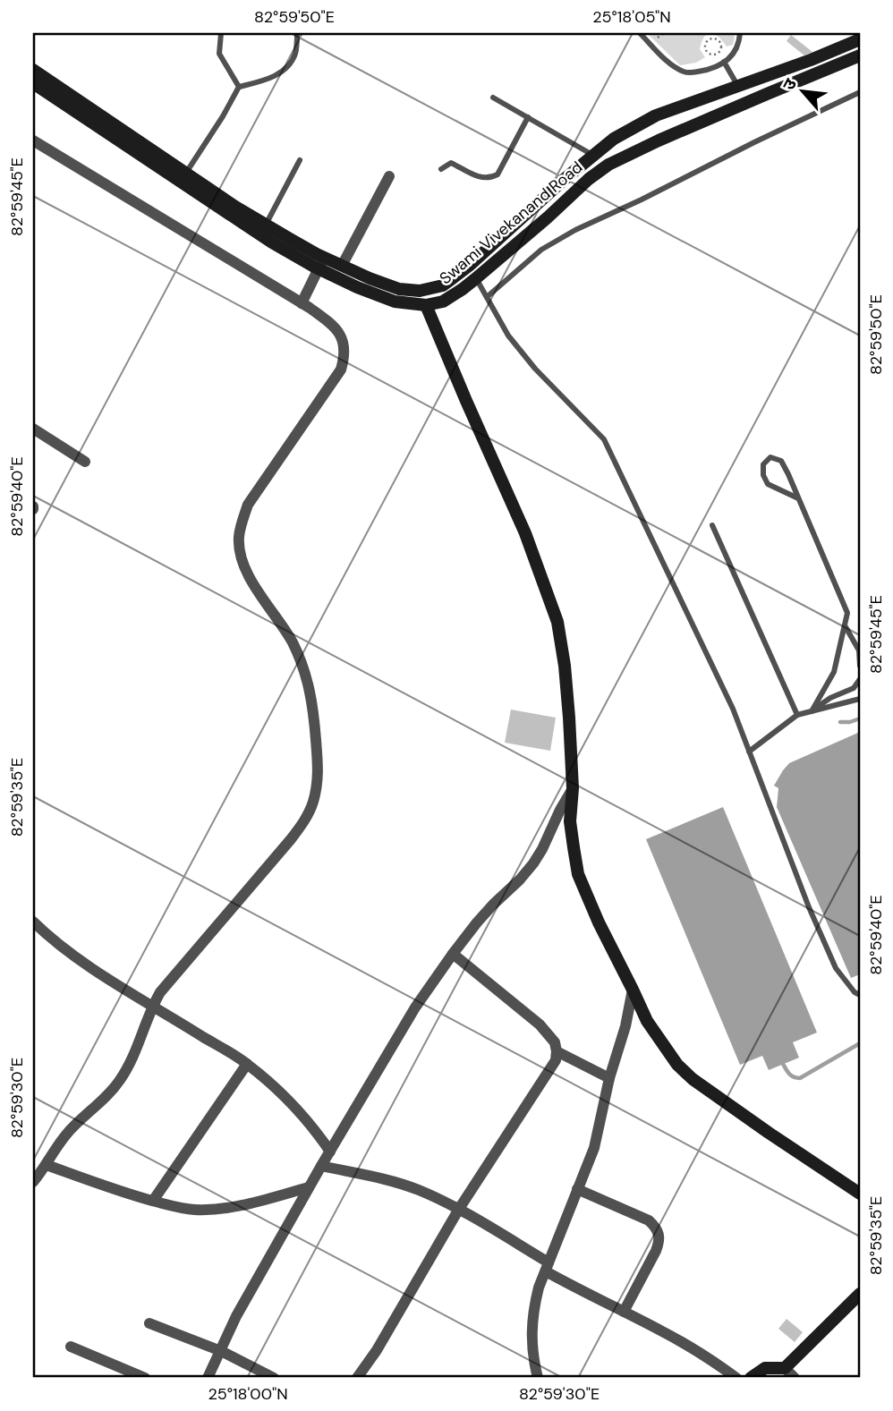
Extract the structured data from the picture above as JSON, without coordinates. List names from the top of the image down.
{
  "streets": {
    "street": ["Swami Vivekanand Road"]
  },
  "north": "top left",
  "coordinates": [
    "82°59'50\"E",
    "25°18'05\"N",
    "82°59'45\"E",
    "82°59'40\"E",
    "82°59'35\"E",
    "82°59'30\"E",
    "25°18'00\"N"
  ]
}
